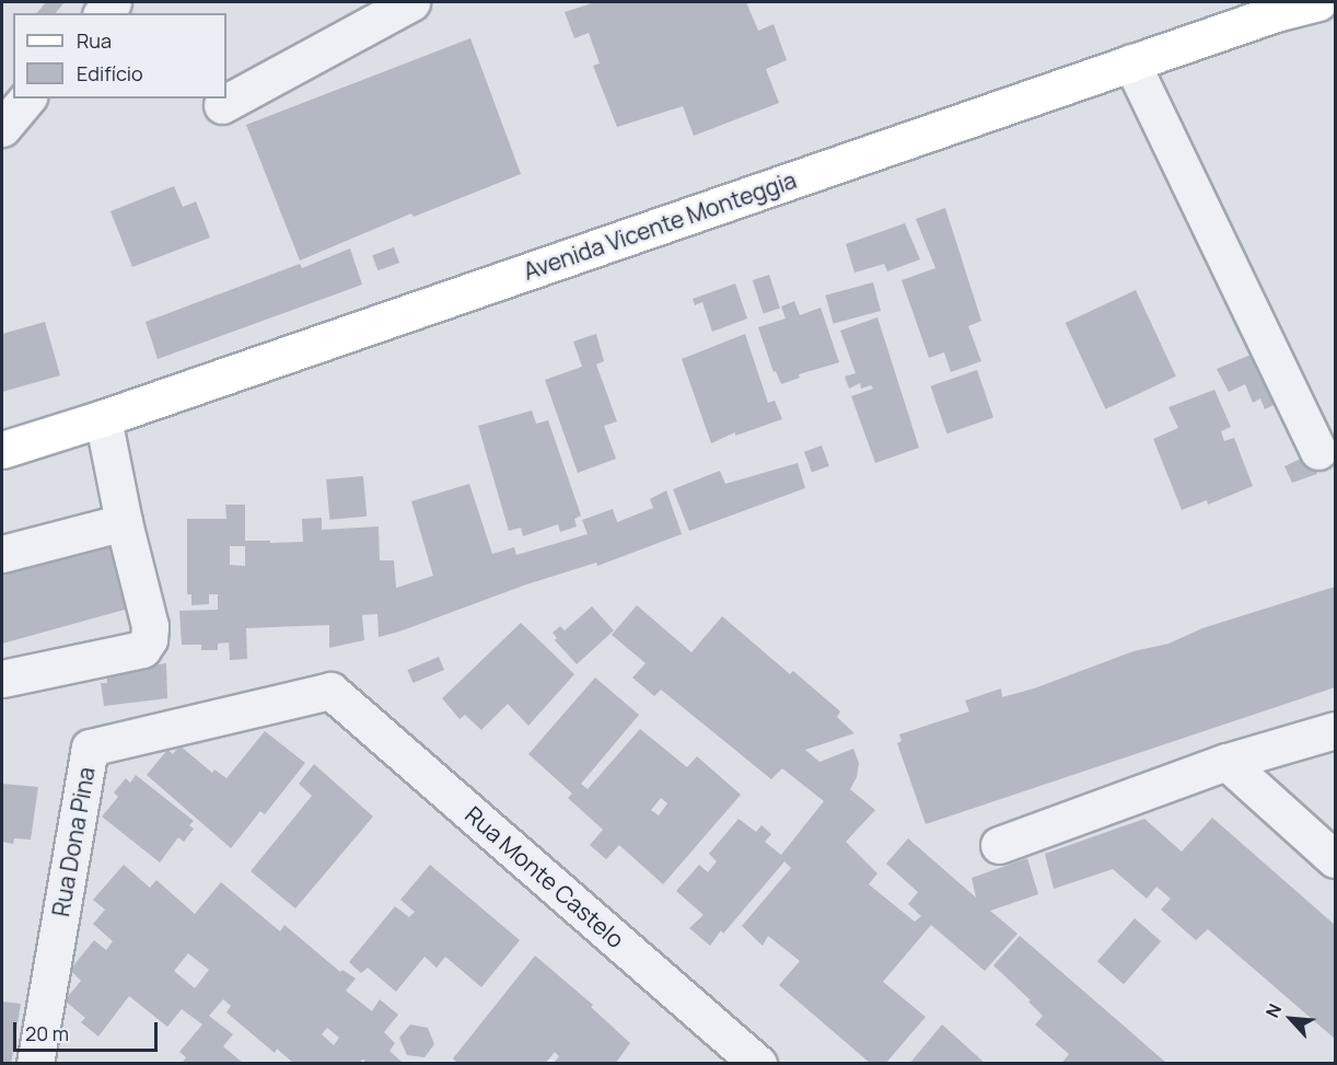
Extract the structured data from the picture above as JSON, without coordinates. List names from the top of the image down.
{
  "streets": {
    "main road": ["Avenida Vicente Monteggia"],
    "street": ["Rua Dona Pina", "Rua Monte Castelo"]
  },
  "crossings": [
    ["Rua Dona Pina", "Rua Monte Castelo"]
  ],
  "legend": ["Rua", "Edifício"],
  "scale_bar": "20 m",
  "north": "top left"
}
